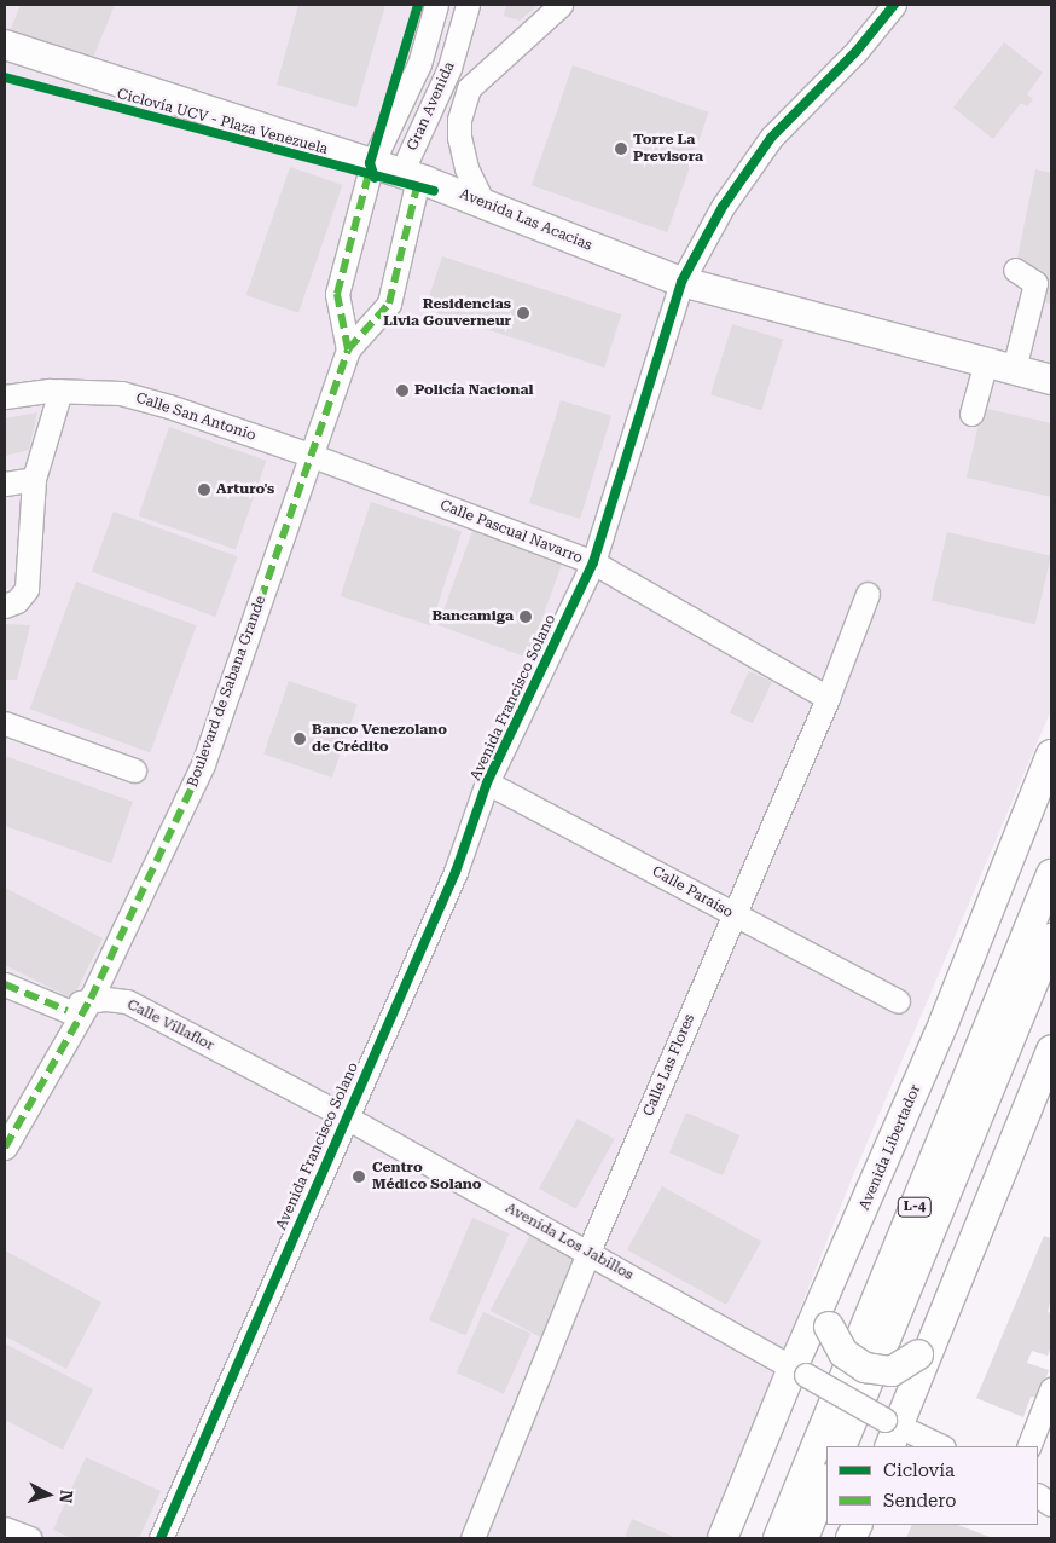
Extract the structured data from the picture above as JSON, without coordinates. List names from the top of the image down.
{
  "streets": {
    "main road": ["Avenida Las Acacias", "Avenida Libertador", "L-4"],
    "street": [
      "Gran Avenida",
      "Calle San Antonio",
      "Calle Pascual Navarro",
      "Boulevard de Sabana Grande",
      "Avenida Francisco Solano",
      "Calle Paraíso",
      "Calle Villaflor",
      "Calle Las Flores",
      "Avenida Los Jabillos"
    ],
    "cycle path": ["Ciclovía UCV - Plaza Venezuela"]
  },
  "crossings": [
    ["Gran Avenida", "Avenida Las Acacias"],
    ["Gran Avenida", "Boulevard de Sabana Grande"],
    ["Avenida Las Acacias", "Boulevard de Sabana Grande"],
    ["Avenida Las Acacias", "Avenida Francisco Solano"],
    ["Calle San Antonio", "Calle Pascual Navarro"],
    ["Calle San Antonio", "Boulevard de Sabana Grande"],
    ["Calle Pascual Navarro", "Boulevard de Sabana Grande"],
    ["Calle Pascual Navarro", "Avenida Francisco Solano"],
    ["Calle Pascual Navarro", "Calle Las Flores"],
    ["Boulevard de Sabana Grande", "Calle Villaflor"],
    ["Avenida Francisco Solano", "Calle Paraíso"],
    ["Avenida Francisco Solano", "Calle Villaflor"],
    ["Avenida Francisco Solano", "Avenida Los Jabillos"],
    ["Calle Paraíso", "Calle Las Flores"],
    ["Calle Villaflor", "Avenida Los Jabillos"],
    ["Calle Las Flores", "Avenida Los Jabillos"],
    ["Avenida Libertador", "Avenida Los Jabillos"]
  ],
  "places": [
    "Torre La Previsora",
    "Residencias Livia Gouverneur",
    "Policía Nacional",
    "Arturo's",
    "Bancamiga",
    "Banco Venezolano de Crédito",
    "Centro Médico Solano"
  ],
  "legend": ["Ciclovía", "Sendero"],
  "north": "right"
}
